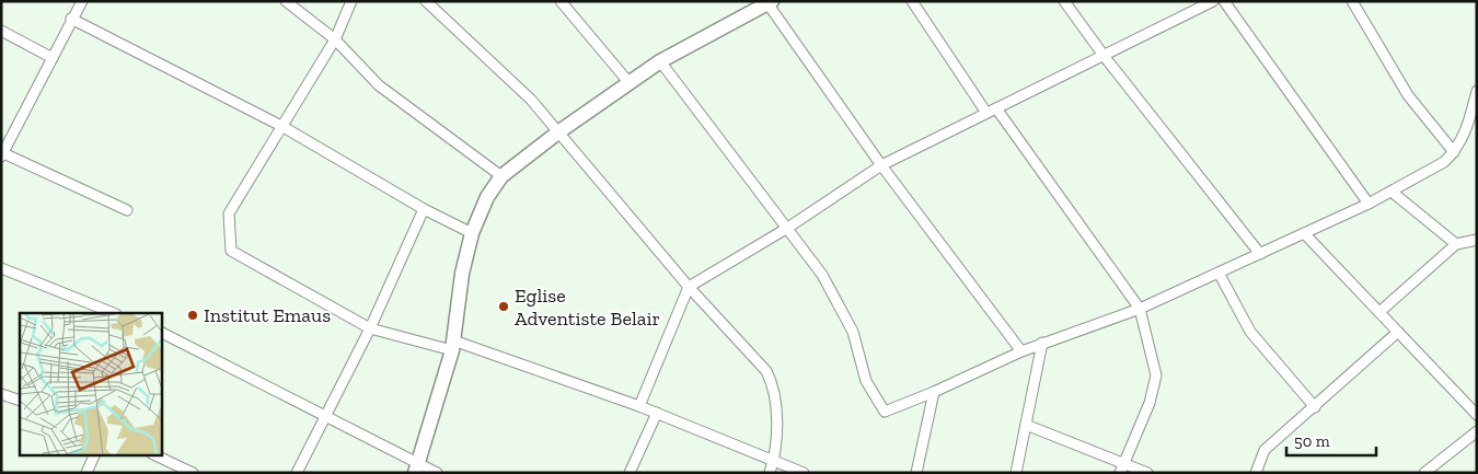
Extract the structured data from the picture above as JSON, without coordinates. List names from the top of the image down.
{
  "places": ["Eglise Adventiste Belair", "Institut Emaus"],
  "scale_bar": "50 m"
}
